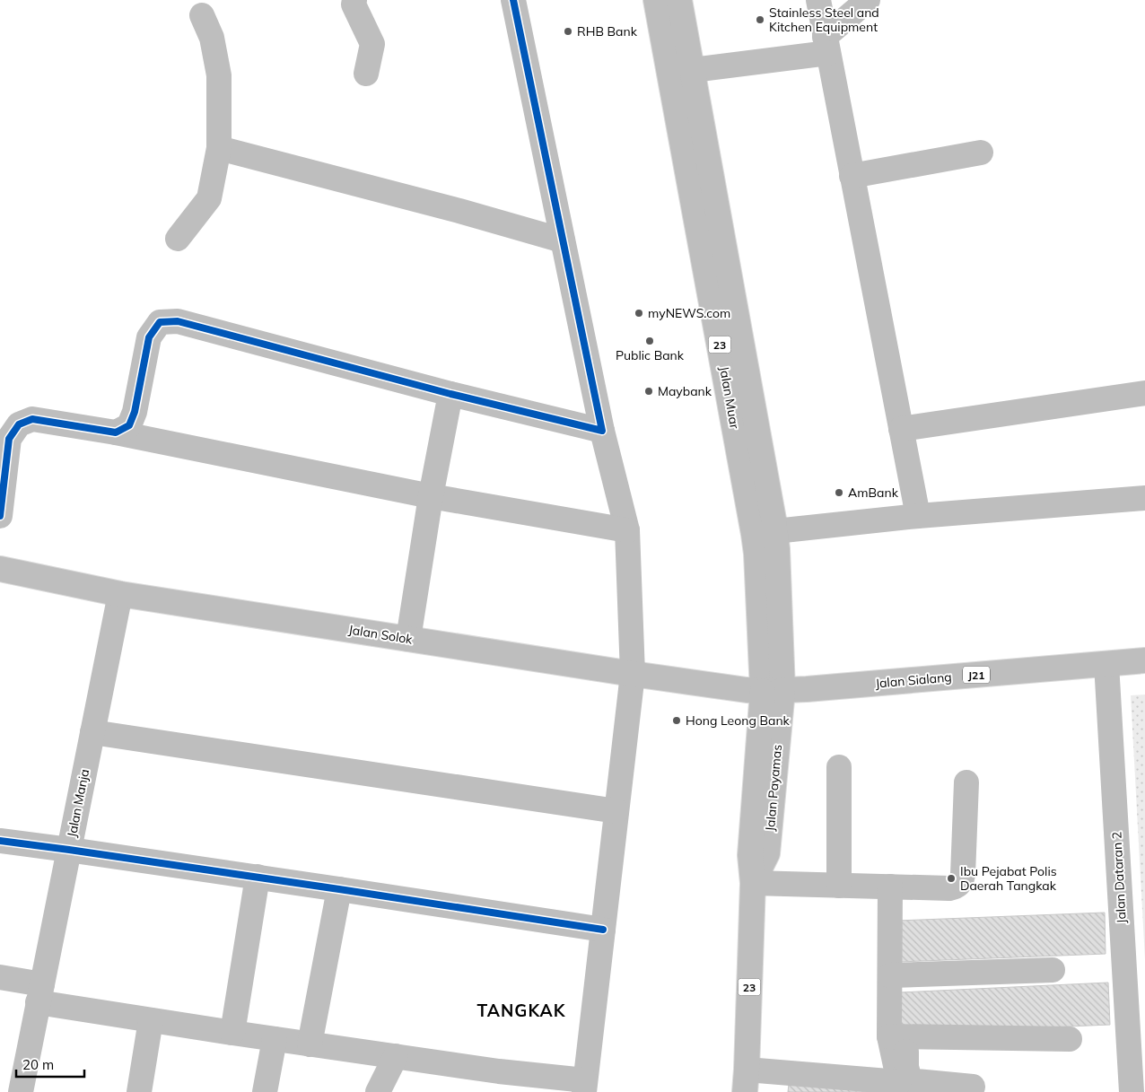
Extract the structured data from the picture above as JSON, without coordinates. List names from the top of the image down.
{
  "streets": {
    "main road": [
      "23",
      "Jalan Muar",
      "Jalan Solok",
      "J21",
      "Jalan Sialang",
      "Jalan Payamas",
      "Jalan Manja",
      "Jalan Dataran 2"
    ]
  },
  "crossings": [
    ["Jalan Muar", "Jalan Solok"],
    ["Jalan Muar", "Jalan Sialang"],
    ["Jalan Muar", "Jalan Payamas"],
    ["Jalan Solok", "Jalan Sialang"],
    ["Jalan Solok", "Jalan Payamas"],
    ["Jalan Solok", "Jalan Manja"],
    ["Jalan Sialang", "Jalan Payamas"],
    ["Jalan Sialang", "Jalan Dataran 2"]
  ],
  "districts": ["TANGKAK"],
  "places": [
    "Stainless Steel and Kitchen Equipment",
    "RHB Bank",
    "myNEWS.com",
    "Public Bank",
    "Maybank",
    "AmBank",
    "Hong Leong Bank",
    "Ibu Pejabat Polis Daerah Tangkak"
  ],
  "scale_bar": "20 m"
}
